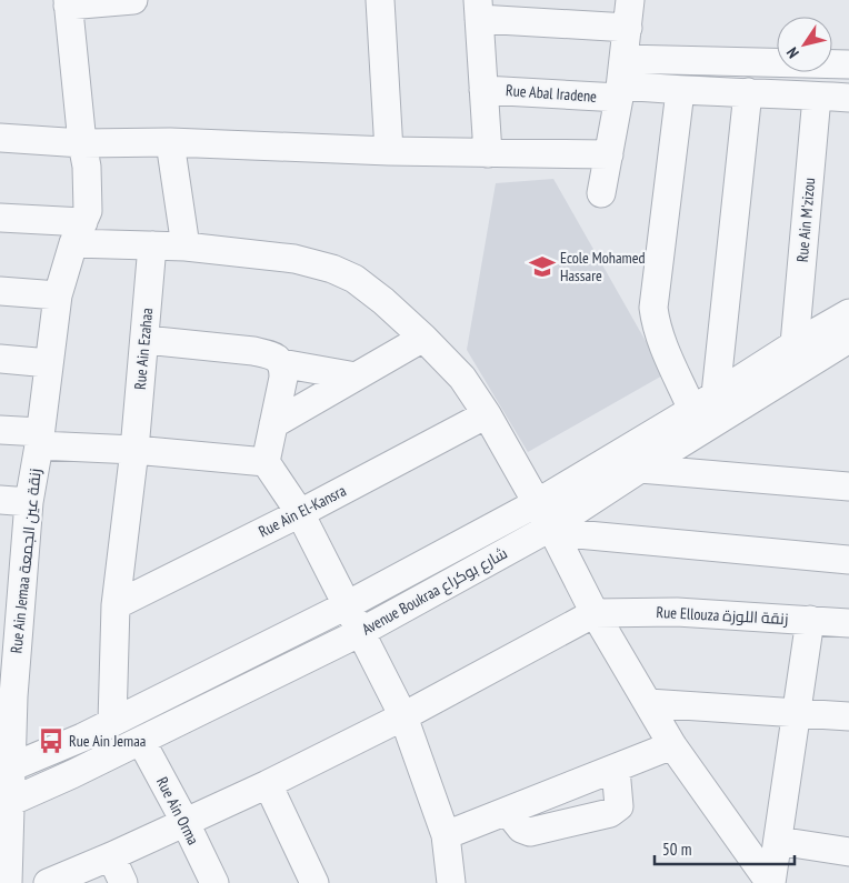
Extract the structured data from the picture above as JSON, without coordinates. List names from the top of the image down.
{
  "streets": {
    "street": [
      "Rue Abal Iradene",
      "Rue Ain M'zizou",
      "Rue Ain Ezahaa",
      "Rue Ain El-Kansra",
      "Rue Ain Jemaa زنقة عين الجمعة",
      "Avenue Boukraa شارع بوكراع",
      "Rue Ellouza زنقة اللوزة",
      "Rue Ain Orma"
    ]
  },
  "crossings": [
    ["Rue Ain M'zizou", "Avenue Boukraa شارع بوكراع"],
    ["Rue Ain Ezahaa", "Rue Ain El-Kansra"],
    ["Rue Ain Ezahaa", "Avenue Boukraa شارع بوكراع"],
    ["Rue Ain Jemaa زنقة عين الجمعة", "Avenue Boukraa شارع بوكراع"],
    ["Avenue Boukraa شارع بوكراع", "Rue Ain Orma"]
  ],
  "places": {
    "school or university": ["Ecole Mohamed Hassare"],
    "bus stop": ["Rue Ain Jemaa"]
  },
  "scale_bar": "50 m",
  "north": "bottom left"
}
